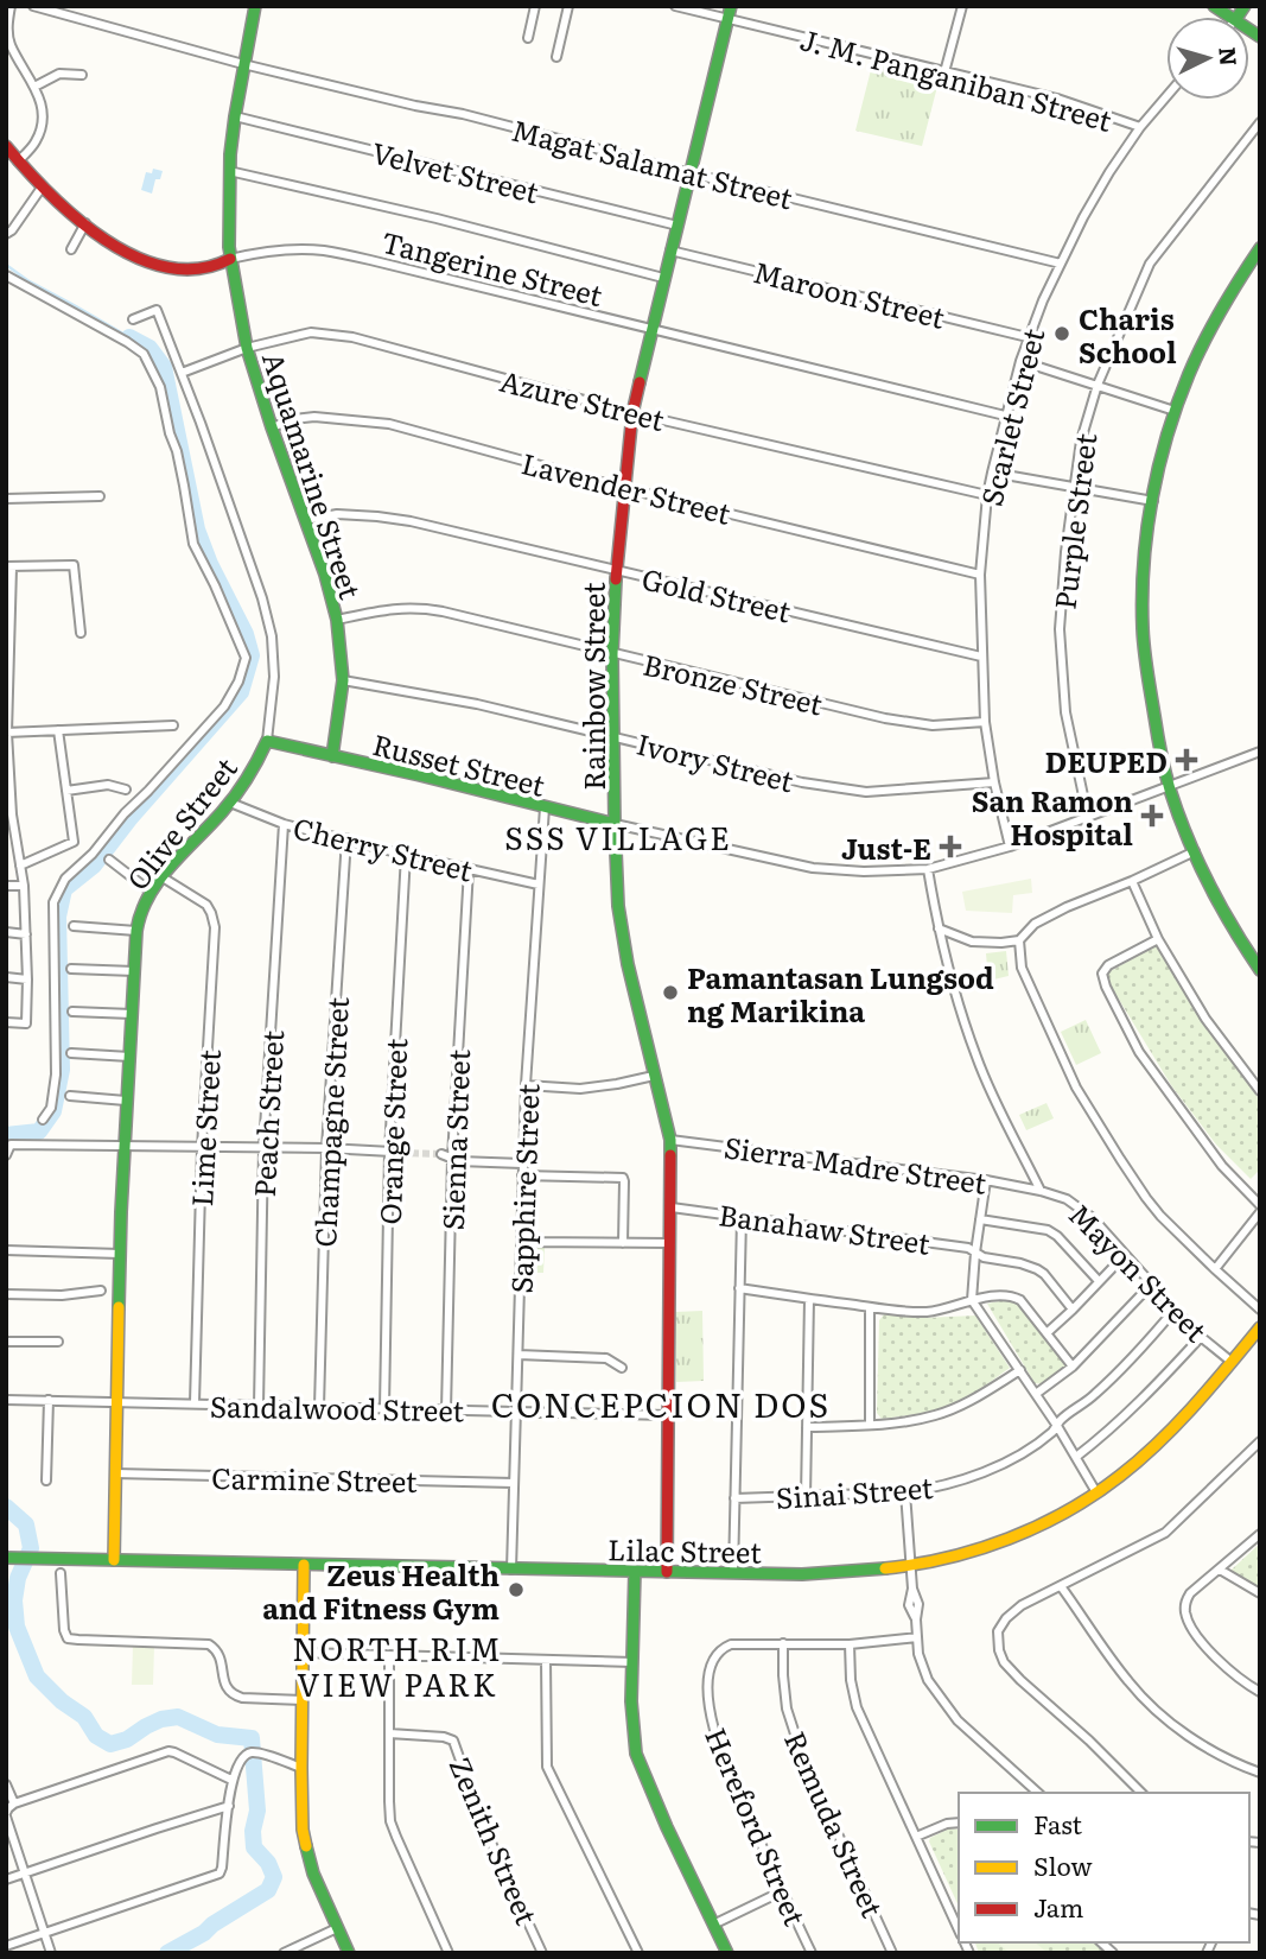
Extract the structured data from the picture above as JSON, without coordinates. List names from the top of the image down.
{
  "streets": {
    "street": [
      "J. M. Panganiban Street",
      "Magat Salamat Street",
      "Velvet Street",
      "Tangerine Street",
      "Maroon Street",
      "Azure Street",
      "Scarlet Street",
      "Aquamarine Street",
      "Lavender Street",
      "Purple Street",
      "Gold Street",
      "Bronze Street",
      "Rainbow Street",
      "Ivory Street",
      "Russet Street",
      "Olive Street",
      "Cherry Street",
      "Peach Street",
      "Champagne Street",
      "Lime Street",
      "Orange Street",
      "Sienna Street",
      "Sierra Madre Street",
      "Sapphire Street",
      "Banahaw Street",
      "Mayon Street",
      "Sandalwood Street",
      "Carmine Street",
      "Sinai Street",
      "Lilac Street",
      "Remuda Street",
      "Hereford Street",
      "Zenith Street"
    ]
  },
  "crossings": [
    ["J. M. Panganiban Street", "Scarlet Street"],
    ["J. M. Panganiban Street", "Rainbow Street"],
    ["Magat Salamat Street", "Scarlet Street"],
    ["Magat Salamat Street", "Aquamarine Street"],
    ["Magat Salamat Street", "Rainbow Street"],
    ["Velvet Street", "Aquamarine Street"],
    ["Velvet Street", "Rainbow Street"],
    ["Tangerine Street", "Scarlet Street"],
    ["Tangerine Street", "Aquamarine Street"],
    ["Tangerine Street", "Rainbow Street"],
    ["Maroon Street", "Scarlet Street"],
    ["Maroon Street", "Rainbow Street"],
    ["Azure Street", "Scarlet Street"],
    ["Azure Street", "Aquamarine Street"],
    ["Azure Street", "Rainbow Street"],
    ["Azure Street", "Olive Street"],
    ["Scarlet Street", "Lavender Street"],
    ["Scarlet Street", "Gold Street"],
    ["Scarlet Street", "Bronze Street"],
    ["Scarlet Street", "Ivory Street"],
    ["Scarlet Street", "Russet Street"],
    ["Aquamarine Street", "Lavender Street"],
    ["Aquamarine Street", "Gold Street"],
    ["Aquamarine Street", "Bronze Street"],
    ["Aquamarine Street", "Ivory Street"],
    ["Aquamarine Street", "Russet Street"],
    ["Lavender Street", "Rainbow Street"],
    ["Purple Street", "Russet Street"],
    ["Gold Street", "Rainbow Street"],
    ["Bronze Street", "Rainbow Street"],
    ["Rainbow Street", "Ivory Street"],
    ["Rainbow Street", "Russet Street"],
    ["Rainbow Street", "Sierra Madre Street"],
    ["Rainbow Street", "Banahaw Street"],
    ["Rainbow Street", "Sandalwood Street"],
    ["Rainbow Street", "Lilac Street"],
    ["Russet Street", "Olive Street"],
    ["Russet Street", "Sapphire Street"],
    ["Olive Street", "Cherry Street"],
    ["Olive Street", "Lime Street"],
    ["Olive Street", "Sandalwood Street"],
    ["Olive Street", "Carmine Street"],
    ["Olive Street", "Lilac Street"],
    ["Cherry Street", "Peach Street"],
    ["Cherry Street", "Champagne Street"],
    ["Cherry Street", "Orange Street"],
    ["Cherry Street", "Sienna Street"],
    ["Cherry Street", "Sapphire Street"],
    ["Peach Street", "Sandalwood Street"],
    ["Champagne Street", "Sandalwood Street"],
    ["Lime Street", "Sandalwood Street"],
    ["Orange Street", "Sandalwood Street"],
    ["Sienna Street", "Sandalwood Street"],
    ["Sierra Madre Street", "Mayon Street"],
    ["Sapphire Street", "Sandalwood Street"],
    ["Sapphire Street", "Carmine Street"],
    ["Sapphire Street", "Lilac Street"],
    ["Mayon Street", "Sinai Street"],
    ["Mayon Street", "Lilac Street"],
    ["Remuda Street", "Hereford Street"]
  ],
  "districts": ["SSS VILLAGE", "CONCEPCION DOS", "NORTH RIM VIEW PARK"],
  "places": {
    "other": ["Charis School", "Pamantasan Lungsod ng Marikina", "Zeus Health and Fitness Gym"],
    "health": ["DEUPED", "San Ramon Hospital", "Just-E"]
  },
  "legend": ["Fast", "Slow", "Jam"],
  "north": "right"
}
